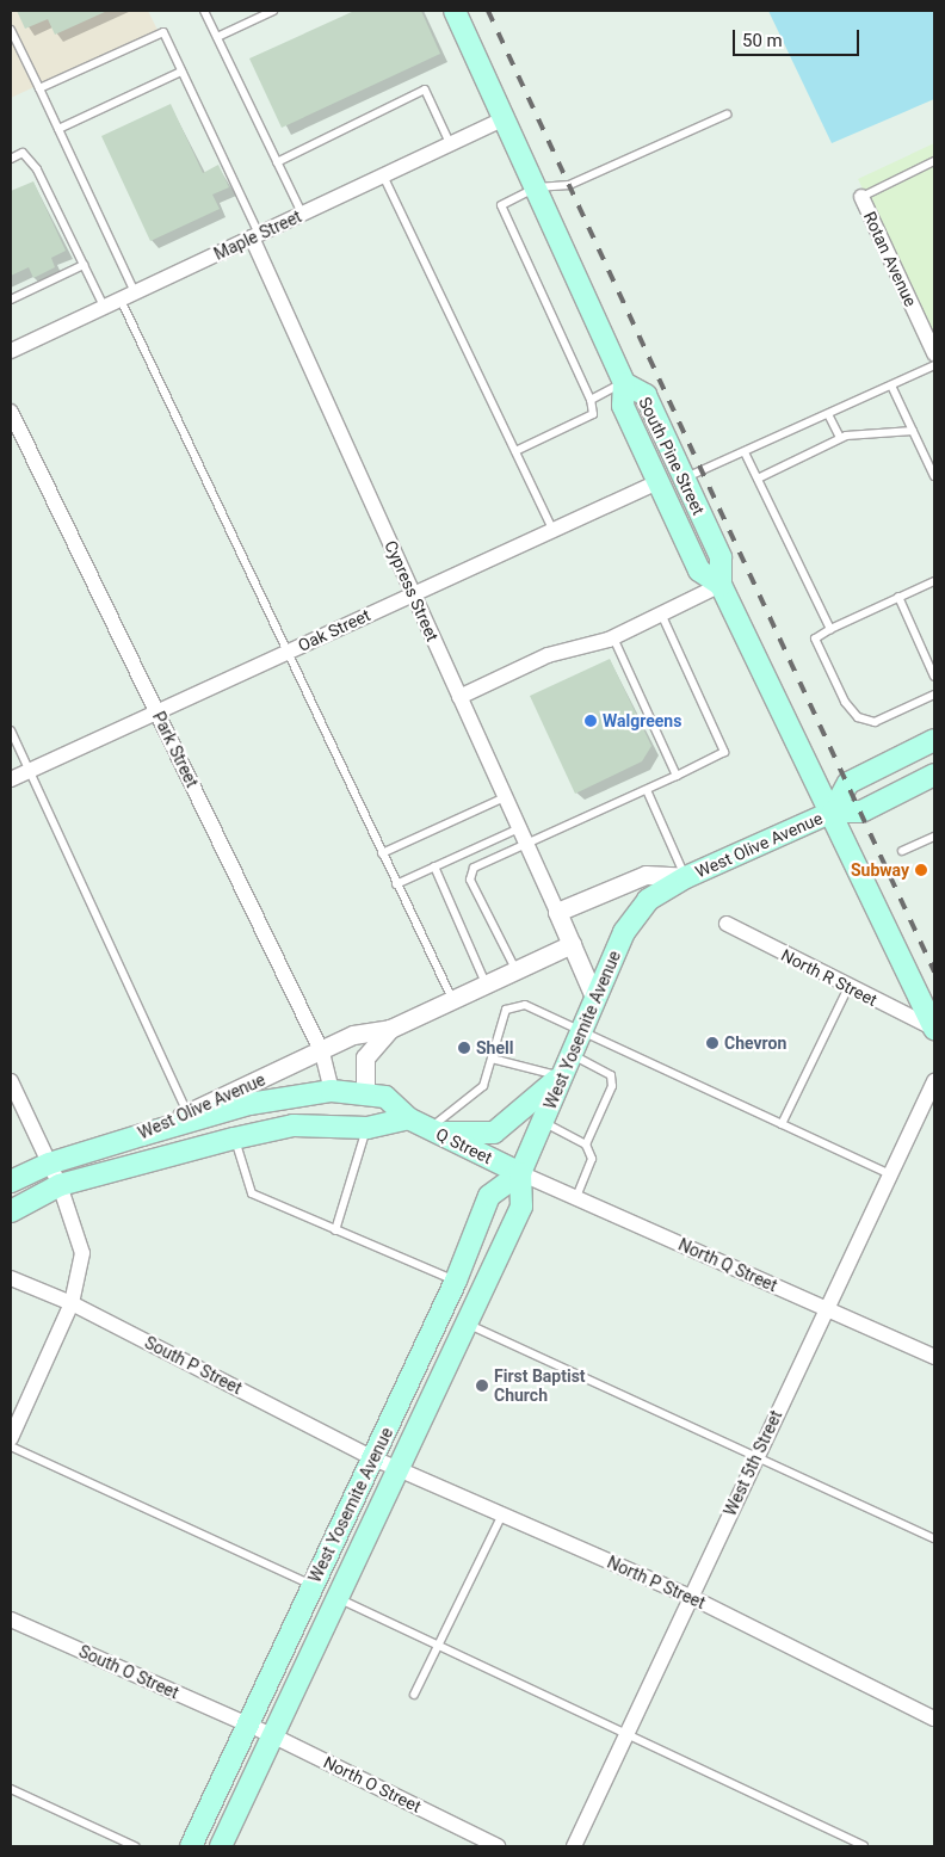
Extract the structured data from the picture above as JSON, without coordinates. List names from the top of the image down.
{
  "streets": {
    "main road": [
      "South Pine Street",
      "West Olive Avenue",
      "West Yosemite Avenue",
      "Q Street"
    ],
    "street": [
      "Maple Street",
      "Rotan Avenue",
      "Cypress Street",
      "Oak Street",
      "Park Street",
      "North R Street",
      "North Q Street",
      "South P Street",
      "West 5th Street",
      "North P Street",
      "South O Street",
      "North O Street"
    ]
  },
  "crossings": [
    ["Maple Street", "South Pine Street"],
    ["Maple Street", "Cypress Street"],
    ["South Pine Street", "West Olive Avenue"],
    ["South Pine Street", "North R Street"],
    ["Cypress Street", "Oak Street"],
    ["Cypress Street", "West Olive Avenue"],
    ["Cypress Street", "West Yosemite Avenue"],
    ["Oak Street", "Park Street"],
    ["Park Street", "West Olive Avenue"],
    ["Park Street", "Q Street"],
    ["West Olive Avenue", "West Yosemite Avenue"],
    ["West Olive Avenue", "Q Street"],
    ["West Yosemite Avenue", "Q Street"],
    ["West Yosemite Avenue", "North Q Street"],
    ["West Yosemite Avenue", "South P Street"],
    ["West Yosemite Avenue", "North P Street"],
    ["West Yosemite Avenue", "South O Street"],
    ["West Yosemite Avenue", "North O Street"],
    ["Q Street", "North Q Street"],
    ["North Q Street", "West 5th Street"],
    ["South P Street", "North P Street"],
    ["West 5th Street", "North P Street"],
    ["South O Street", "North O Street"]
  ],
  "places": [
    "Walgreens",
    "Subway",
    "Chevron",
    "Shell",
    "First Baptist Church"
  ],
  "scale_bar": "50 m"
}
